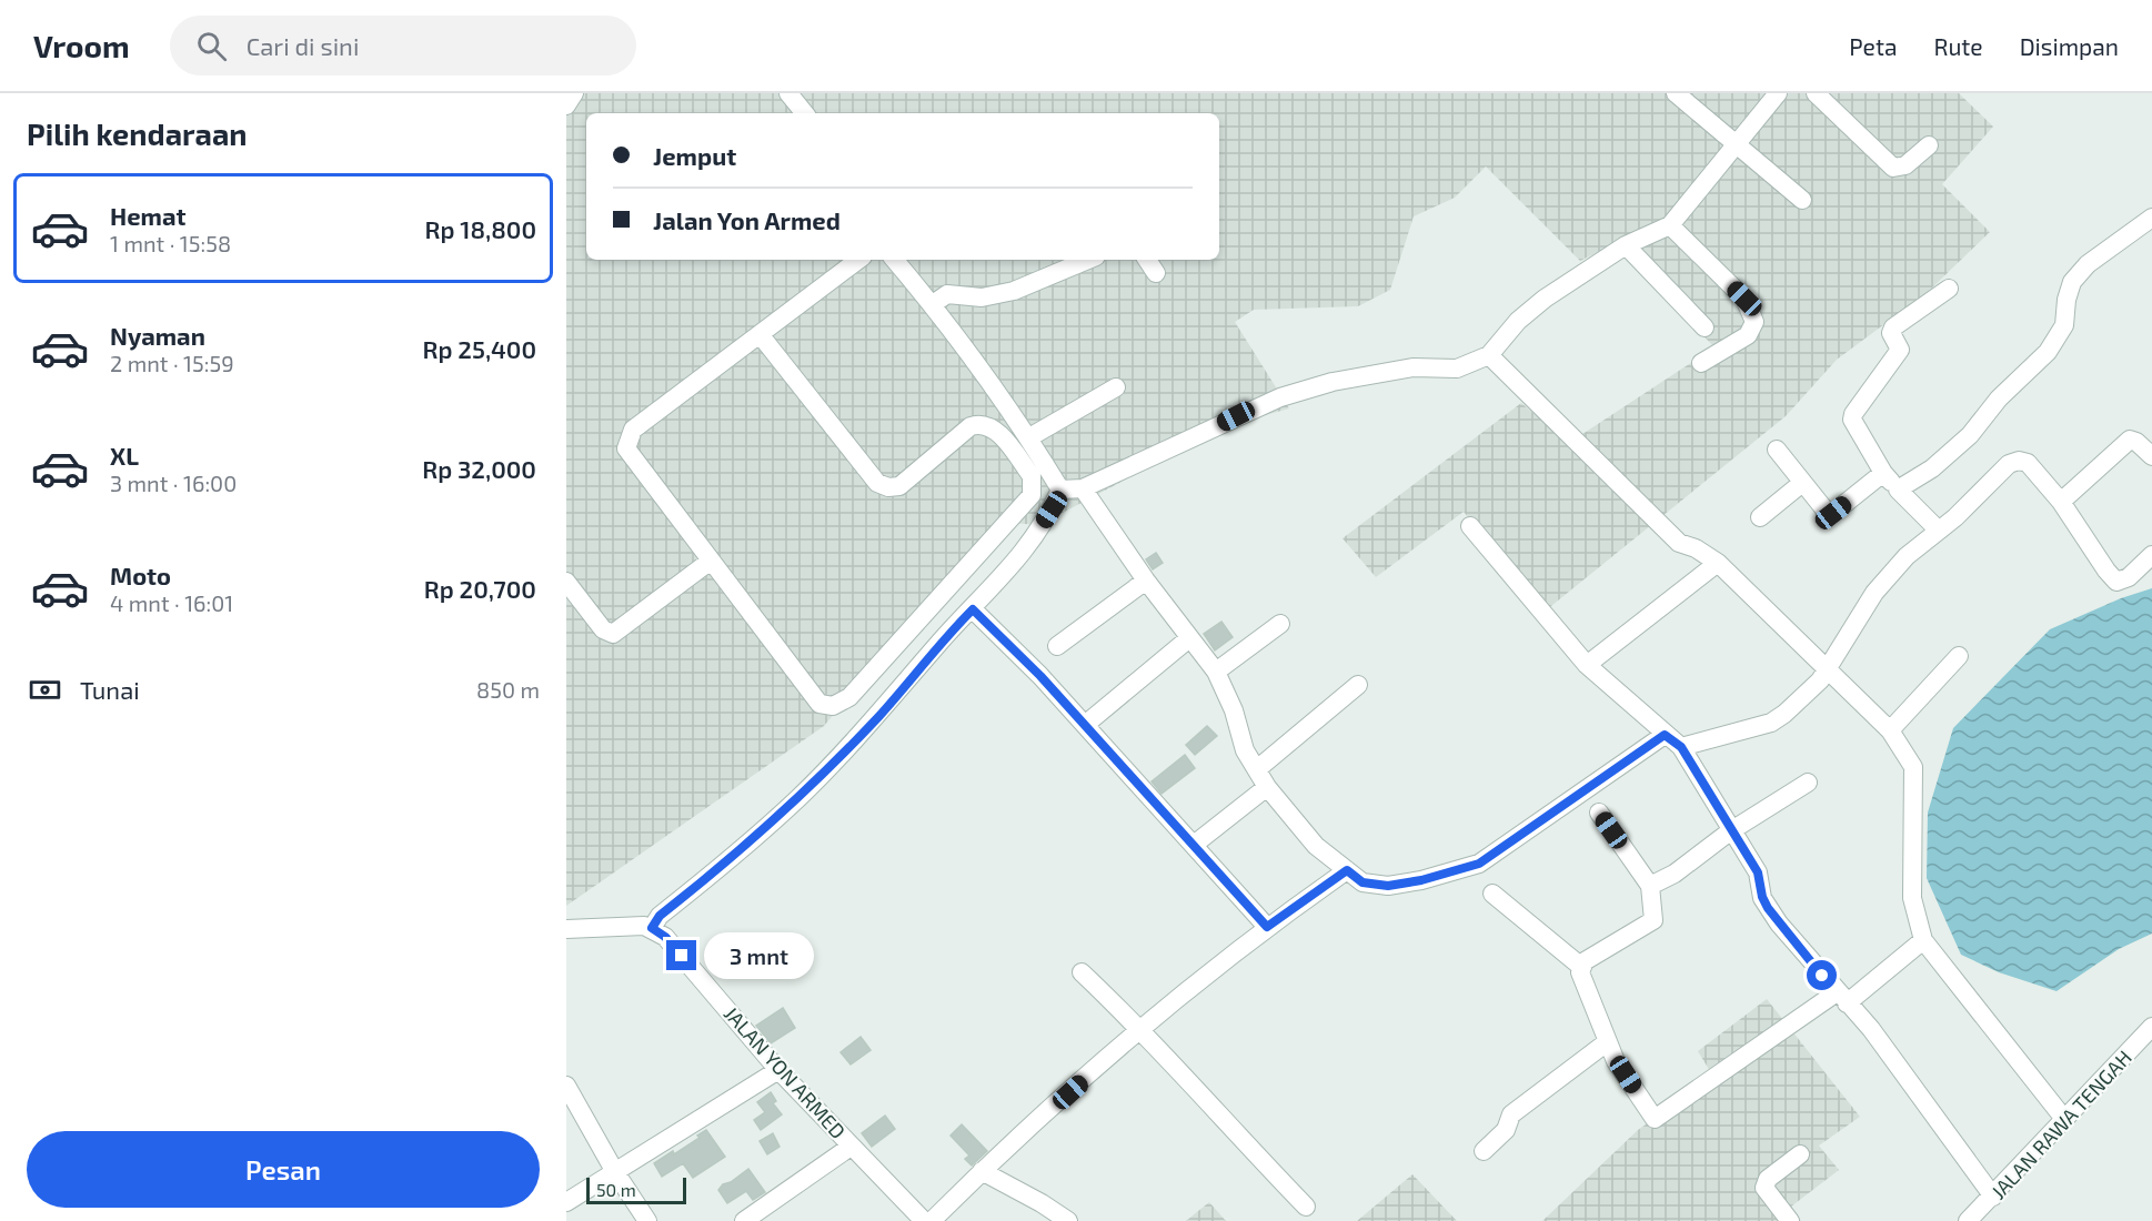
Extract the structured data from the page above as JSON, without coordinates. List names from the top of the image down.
{
  "streets": {
    "street": ["JALAN YON ARMED", "JALAN RAWA TENGAH"]
  },
  "scale_bar": "50 m",
  "page": {
    "header": "Vroom",
    "search": "Cari di sini",
    "nav": ["Peta", "Rute", "Disimpan"],
    "heading": "Pilih kendaraan",
    "banner": ["Jemput", "Jalan Yon Armed"],
    "list": [
      {
        "name": "Hemat",
        "note": "1 mnt · 15:58",
        "value": "Rp 18,800"
      },
      {
        "name": "Nyaman",
        "note": "2 mnt · 15:59",
        "value": "Rp 25,400"
      },
      {
        "name": "XL",
        "note": "3 mnt · 16:00",
        "value": "Rp 32,000"
      },
      {
        "name": "Moto",
        "note": "4 mnt · 16:01",
        "value": "Rp 20,700"
      }
    ],
    "pay": ["Tunai", "850 m"],
    "bubble": "3 mnt",
    "buttons": "Pesan",
    "scale": "50 m"
  }
}
